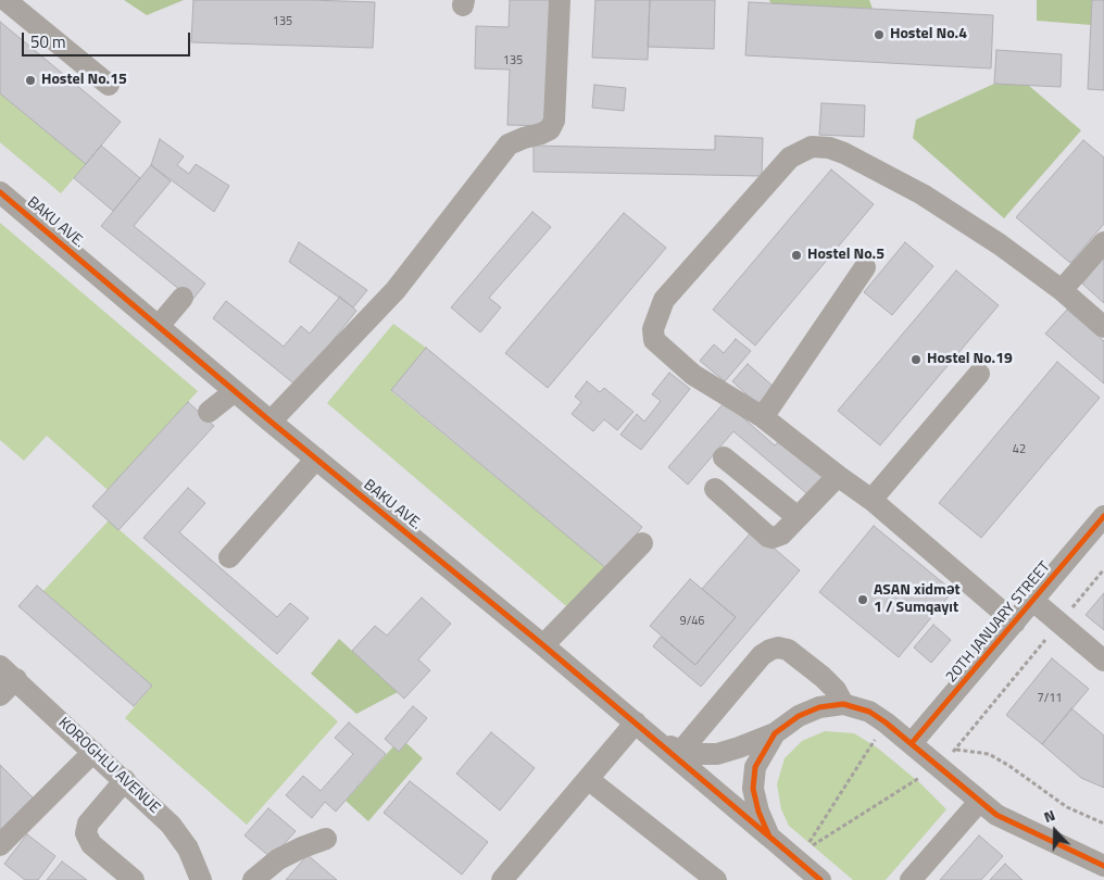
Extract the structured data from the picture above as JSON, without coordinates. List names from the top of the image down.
{
  "streets": {
    "street": ["BAKU AVE.", "20TH JANUARY STREET", "KOROGHLU AVENUE"]
  },
  "places": [
    "Hostel No.4",
    "Hostel No.15",
    "Hostel No.5",
    "Hostel No.19",
    "ASAN xidmət 1 / Sumqayıt"
  ],
  "house_numbers": [
    "135",
    "135",
    "42",
    "9/46",
    "7/11"
  ],
  "scale_bar": "50 m",
  "north": "top"
}
